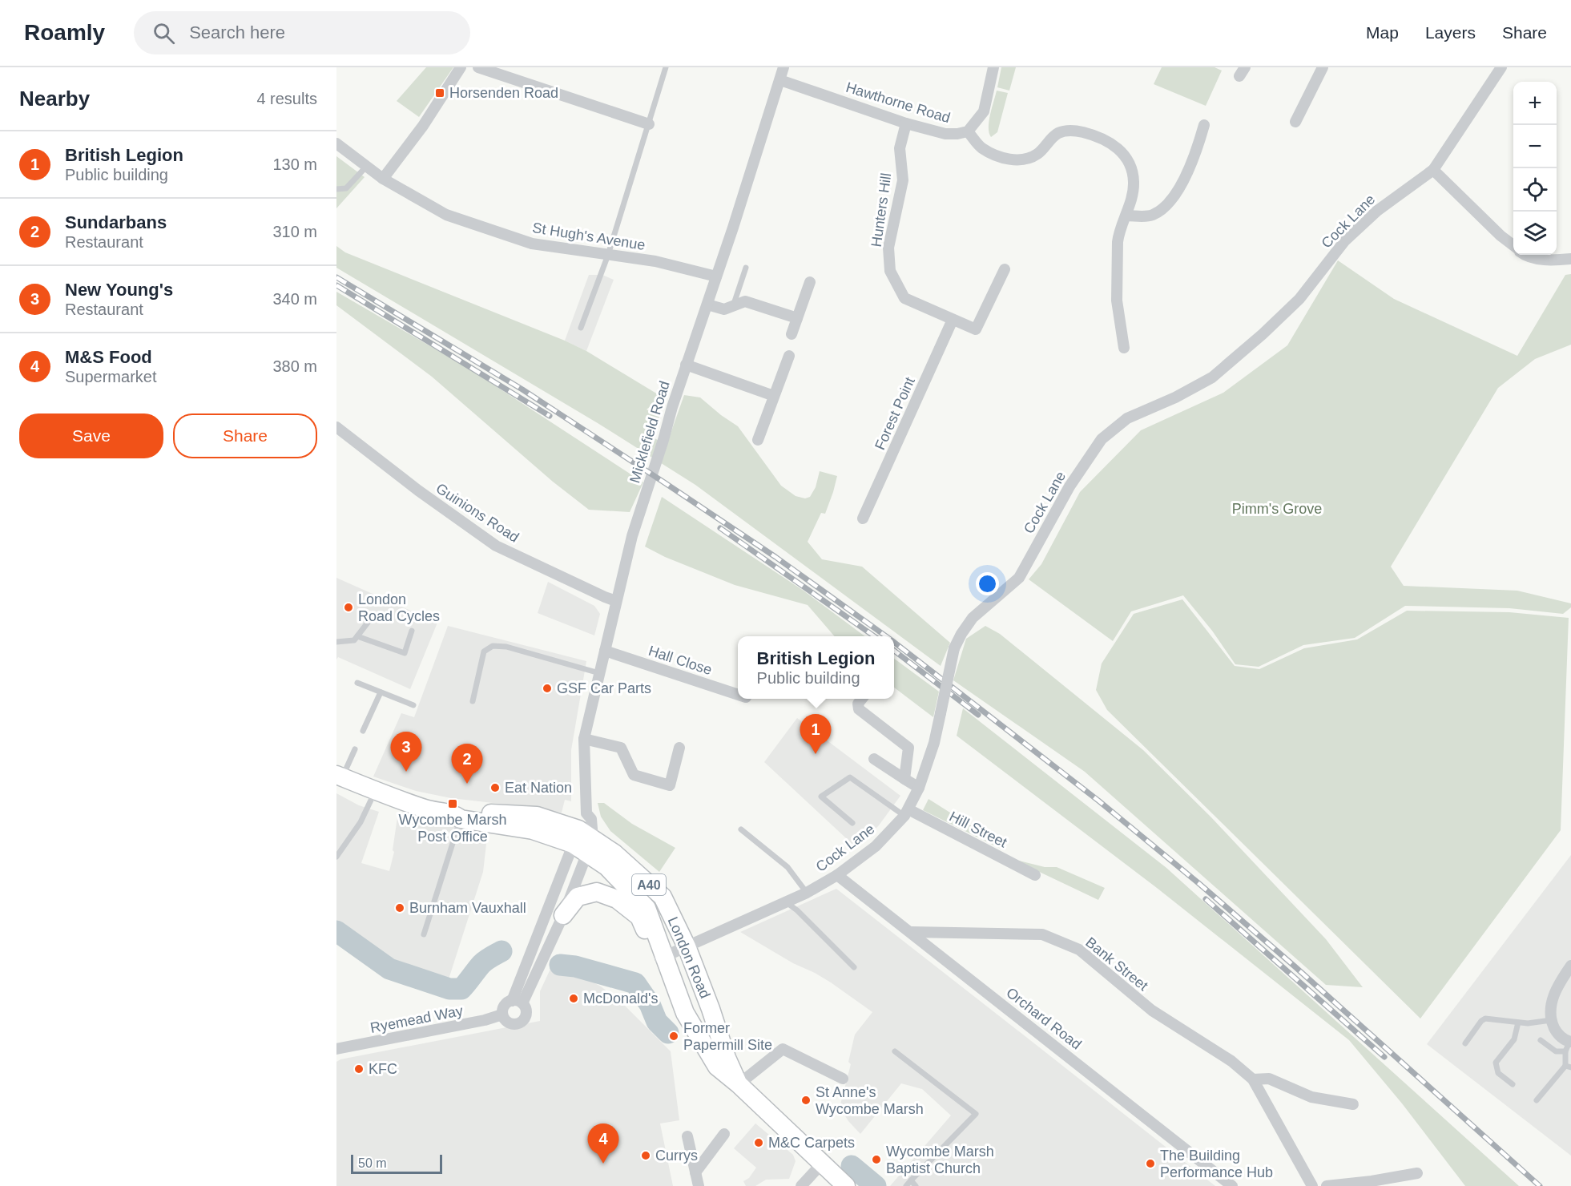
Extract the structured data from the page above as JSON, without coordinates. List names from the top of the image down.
{
  "streets": {
    "main road": ["A40", "London Road"],
    "street": [
      "Hawthorne Road",
      "Hunters Hill",
      "Cock Lane",
      "St Hugh's Avenue",
      "Forest Point",
      "Micklefield Road",
      "Guinions Road",
      "Hall Close",
      "Hill Street",
      "Bank Street",
      "Orchard Road",
      "Ryemead Way"
    ]
  },
  "crossings": [
    ["Hawthorne Road", "Hunters Hill"],
    ["Hawthorne Road", "Micklefield Road"],
    ["Hunters Hill", "Forest Point"],
    ["Cock Lane", "Hill Street"],
    ["Cock Lane", "A40"],
    ["Cock Lane", "London Road"],
    ["Cock Lane", "Orchard Road"],
    ["St Hugh's Avenue", "Micklefield Road"],
    ["Micklefield Road", "Guinions Road"],
    ["Micklefield Road", "Hall Close"],
    ["Micklefield Road", "London Road"],
    ["A40", "London Road"],
    ["Bank Street", "Orchard Road"]
  ],
  "parks": ["Pimm's Grove"],
  "places": {
    "transit": ["Horsenden Road", "Wycombe Marsh Post Office"],
    "other": [
      "London Road Cycles",
      "GSF Car Parts",
      "Eat Nation",
      "Burnham Vauxhall",
      "McDonald's",
      "Former Papermill Site",
      "KFC",
      "St Anne's Wycombe Marsh",
      "M&C Carpets",
      "Currys",
      "Wycombe Marsh Baptist Church",
      "The Building Performance Hub"
    ]
  },
  "scale_bar": "50 m",
  "page": {
    "header": "Roamly",
    "search": "Search here",
    "nav": ["Map", "Layers", "Share"],
    "heading": ["Nearby", "4 results"],
    "map_buttons": ["+", "−"],
    "list": [
      {
        "mark": "1",
        "name": "British Legion",
        "note": "Public building",
        "value": "130 m"
      },
      {
        "mark": "2",
        "name": "Sundarbans",
        "note": "Restaurant",
        "value": "310 m"
      },
      {
        "mark": "3",
        "name": "New Young's",
        "note": "Restaurant",
        "value": "340 m"
      },
      {
        "mark": "4",
        "name": "M&S Food",
        "note": "Supermarket",
        "value": "380 m"
      }
    ],
    "buttons": ["Save", "Share"],
    "popup": ["British Legion", "Public building"],
    "pins": [
      "1",
      "3",
      "2",
      "4"
    ],
    "scale": "50 m"
  }
}
